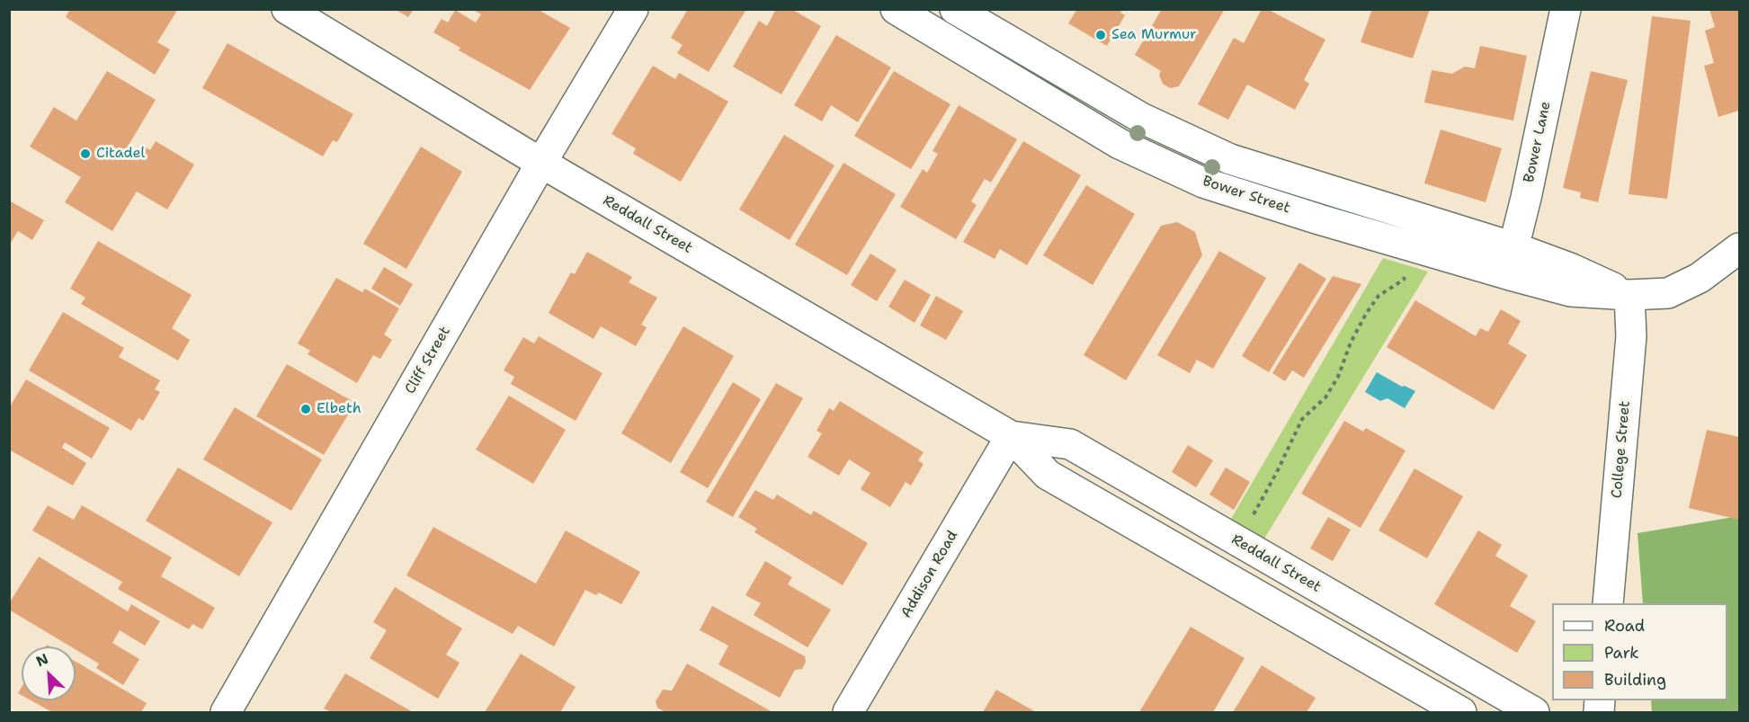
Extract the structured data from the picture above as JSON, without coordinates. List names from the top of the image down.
{
  "streets": {
    "street": [
      "Bower Lane",
      "Bower Street",
      "Reddall Street",
      "Cliff Street",
      "College Street",
      "Addison Road"
    ]
  },
  "crossings": [
    ["Bower Lane", "Bower Street"],
    ["Bower Street", "College Street"],
    ["Reddall Street", "Cliff Street"],
    ["Reddall Street", "Addison Road"]
  ],
  "places": ["Sea Murmur", "Citadel", "Elbeth"],
  "legend": ["Road", "Park", "Building"],
  "north": "top left"
}
